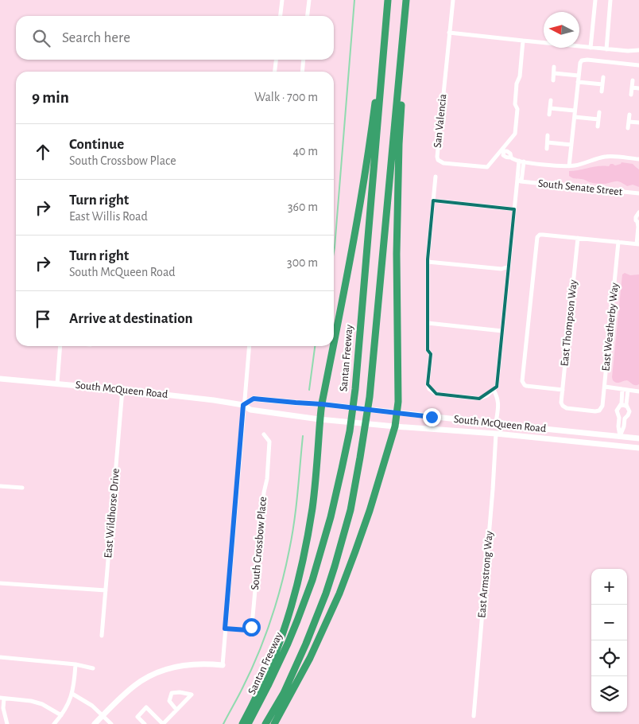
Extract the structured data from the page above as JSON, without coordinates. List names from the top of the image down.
{
  "streets": {
    "highway": ["Santan Freeway"],
    "main road": ["South McQueen Road"],
    "street": [
      "San Valencia",
      "South Senate Street",
      "East Thompson Way",
      "East Weatherby Way",
      "East Wildhorse Drive",
      "South Crossbow Place",
      "East Armstrong Way"
    ]
  },
  "crossings": [
    ["East Thompson Way", "East Weatherby Way"],
    ["South McQueen Road", "East Wildhorse Drive"],
    ["South McQueen Road", "East Armstrong Way"]
  ],
  "north": "left",
  "page": {
    "search": "Search here",
    "heading": ["9 min", "Walk · 700 m"],
    "list": [
      ["Continue", "South Crossbow Place", "40 m"],
      ["Turn right", "East Willis Road", "360 m"],
      ["Turn right", "South McQueen Road", "300 m"],
      "Arrive at destination"
    ],
    "map_buttons": ["+", "−"]
  }
}
